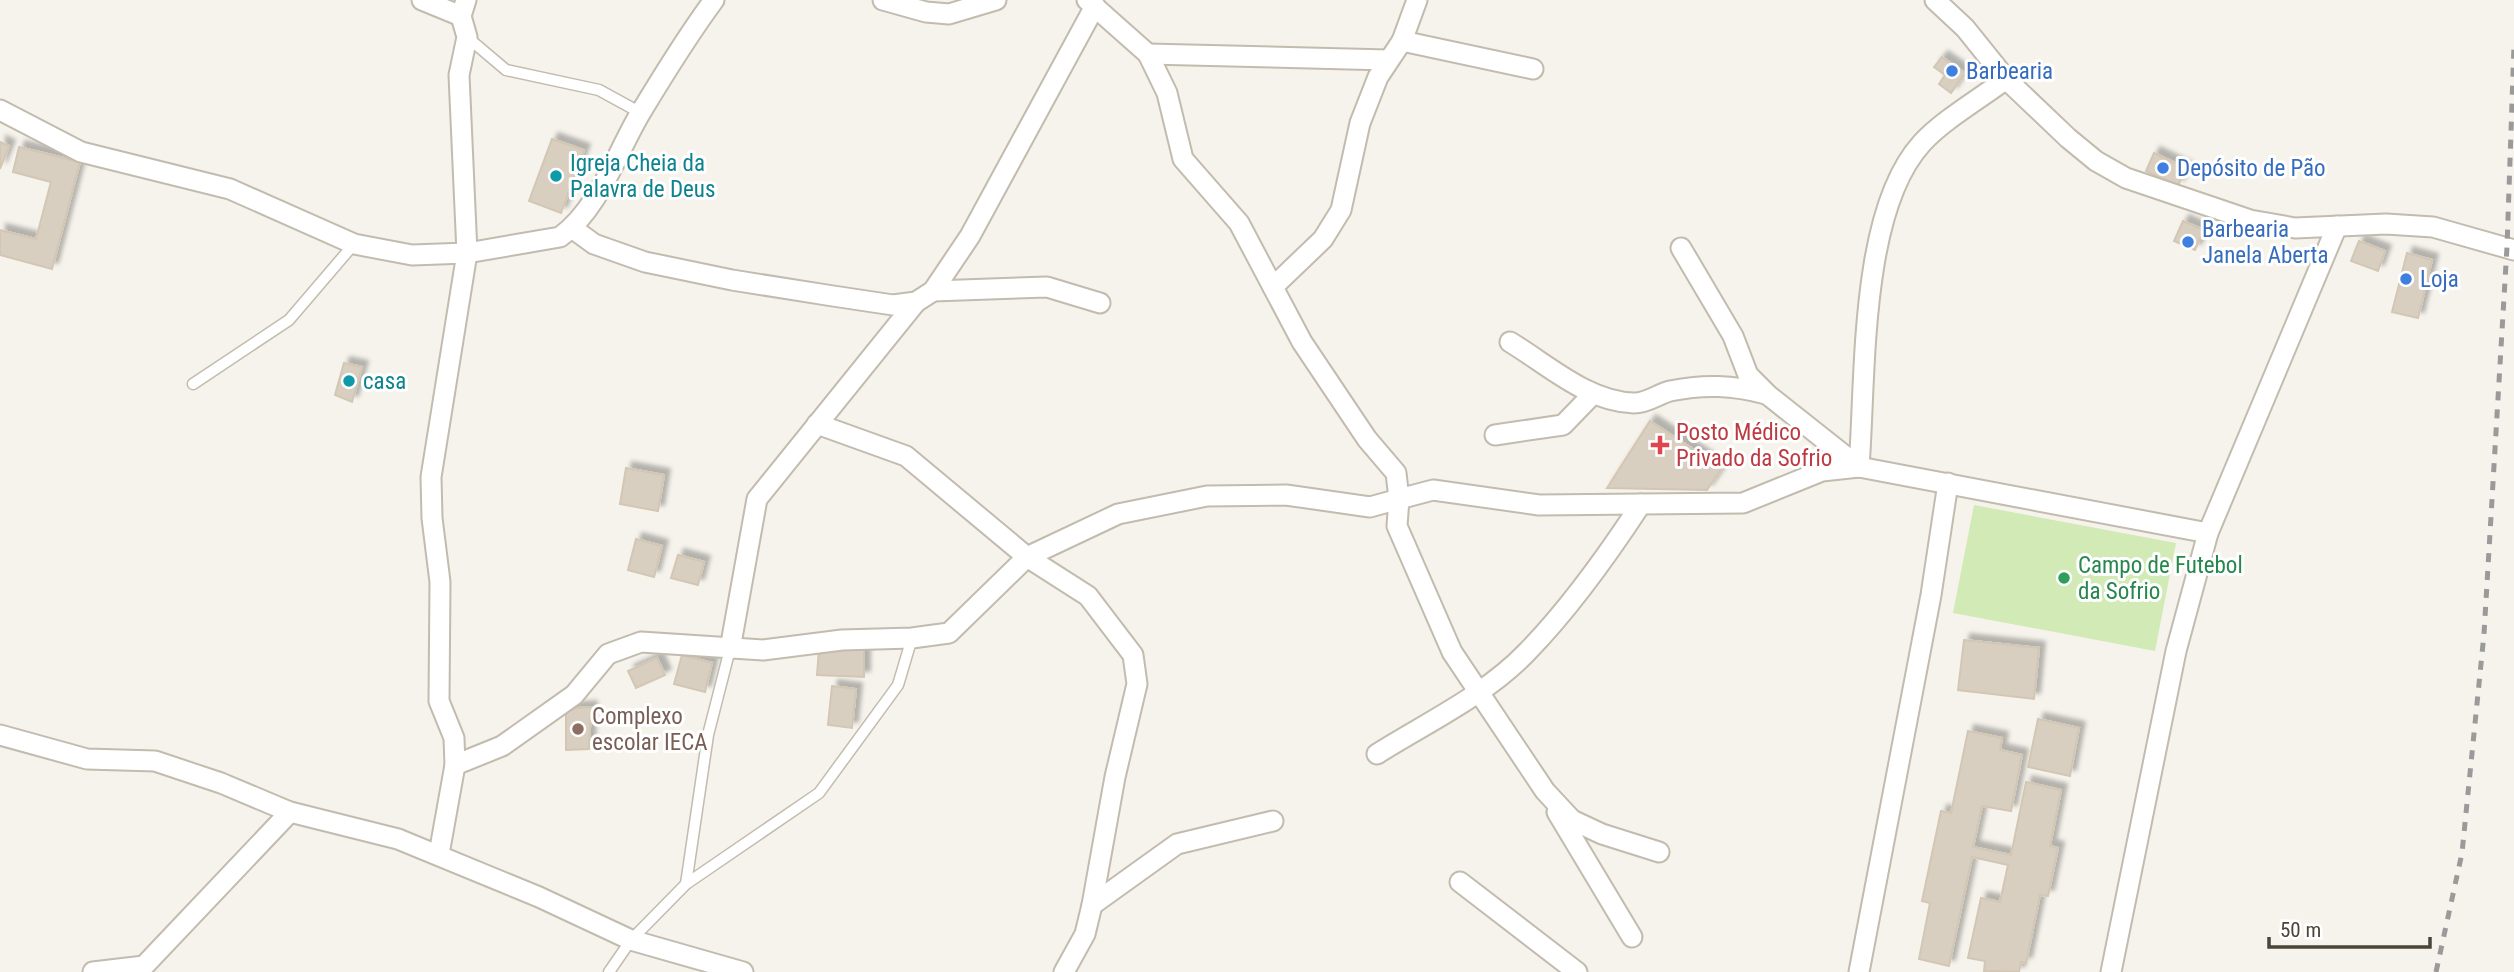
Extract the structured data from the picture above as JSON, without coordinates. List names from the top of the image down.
{
  "places": {
    "other": [
      "Barbearia",
      "Depósito de Pão",
      "Igreja Cheia da Palavra de Deus",
      "Barbearia Janela Aberta",
      "Loja",
      "casa",
      "Campo de Futebol da Sofrio",
      "Complexo escolar IECA"
    ],
    "health": ["Posto Médico Privado da Sofrio"]
  },
  "scale_bar": "50 m"
}
